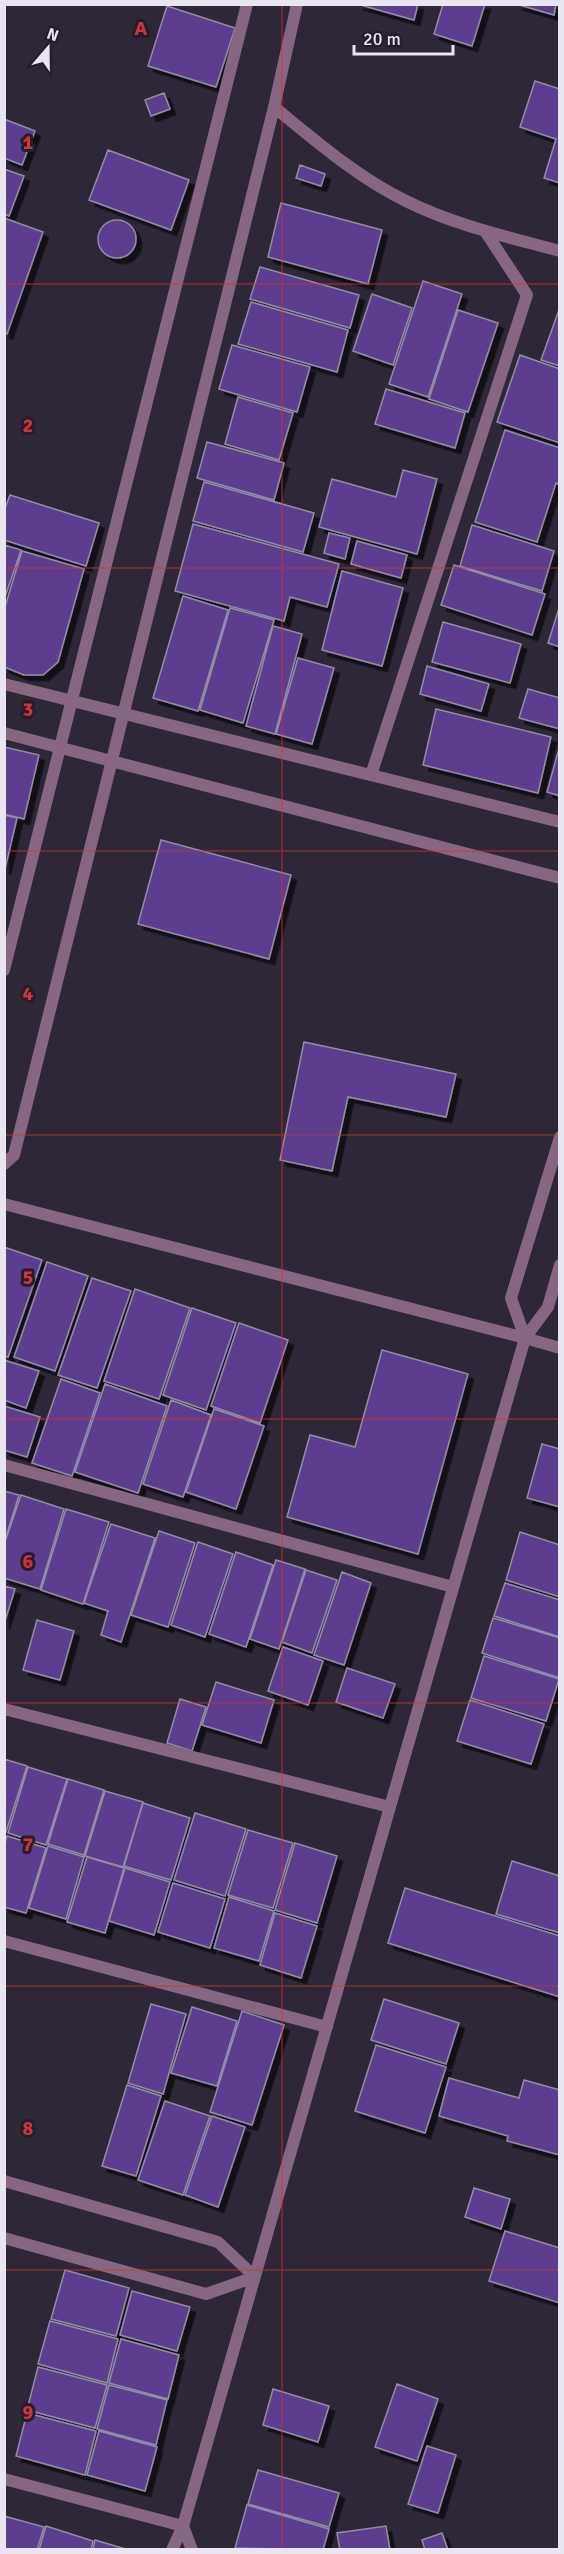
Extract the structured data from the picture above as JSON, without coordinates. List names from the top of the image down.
{
  "scale_bar": "20 m",
  "north": "top",
  "grid": {
    "columns": ["A"],
    "rows": [
      "1",
      "2",
      "3",
      "4",
      "5",
      "6",
      "7",
      "8",
      "9"
    ]
  }
}
